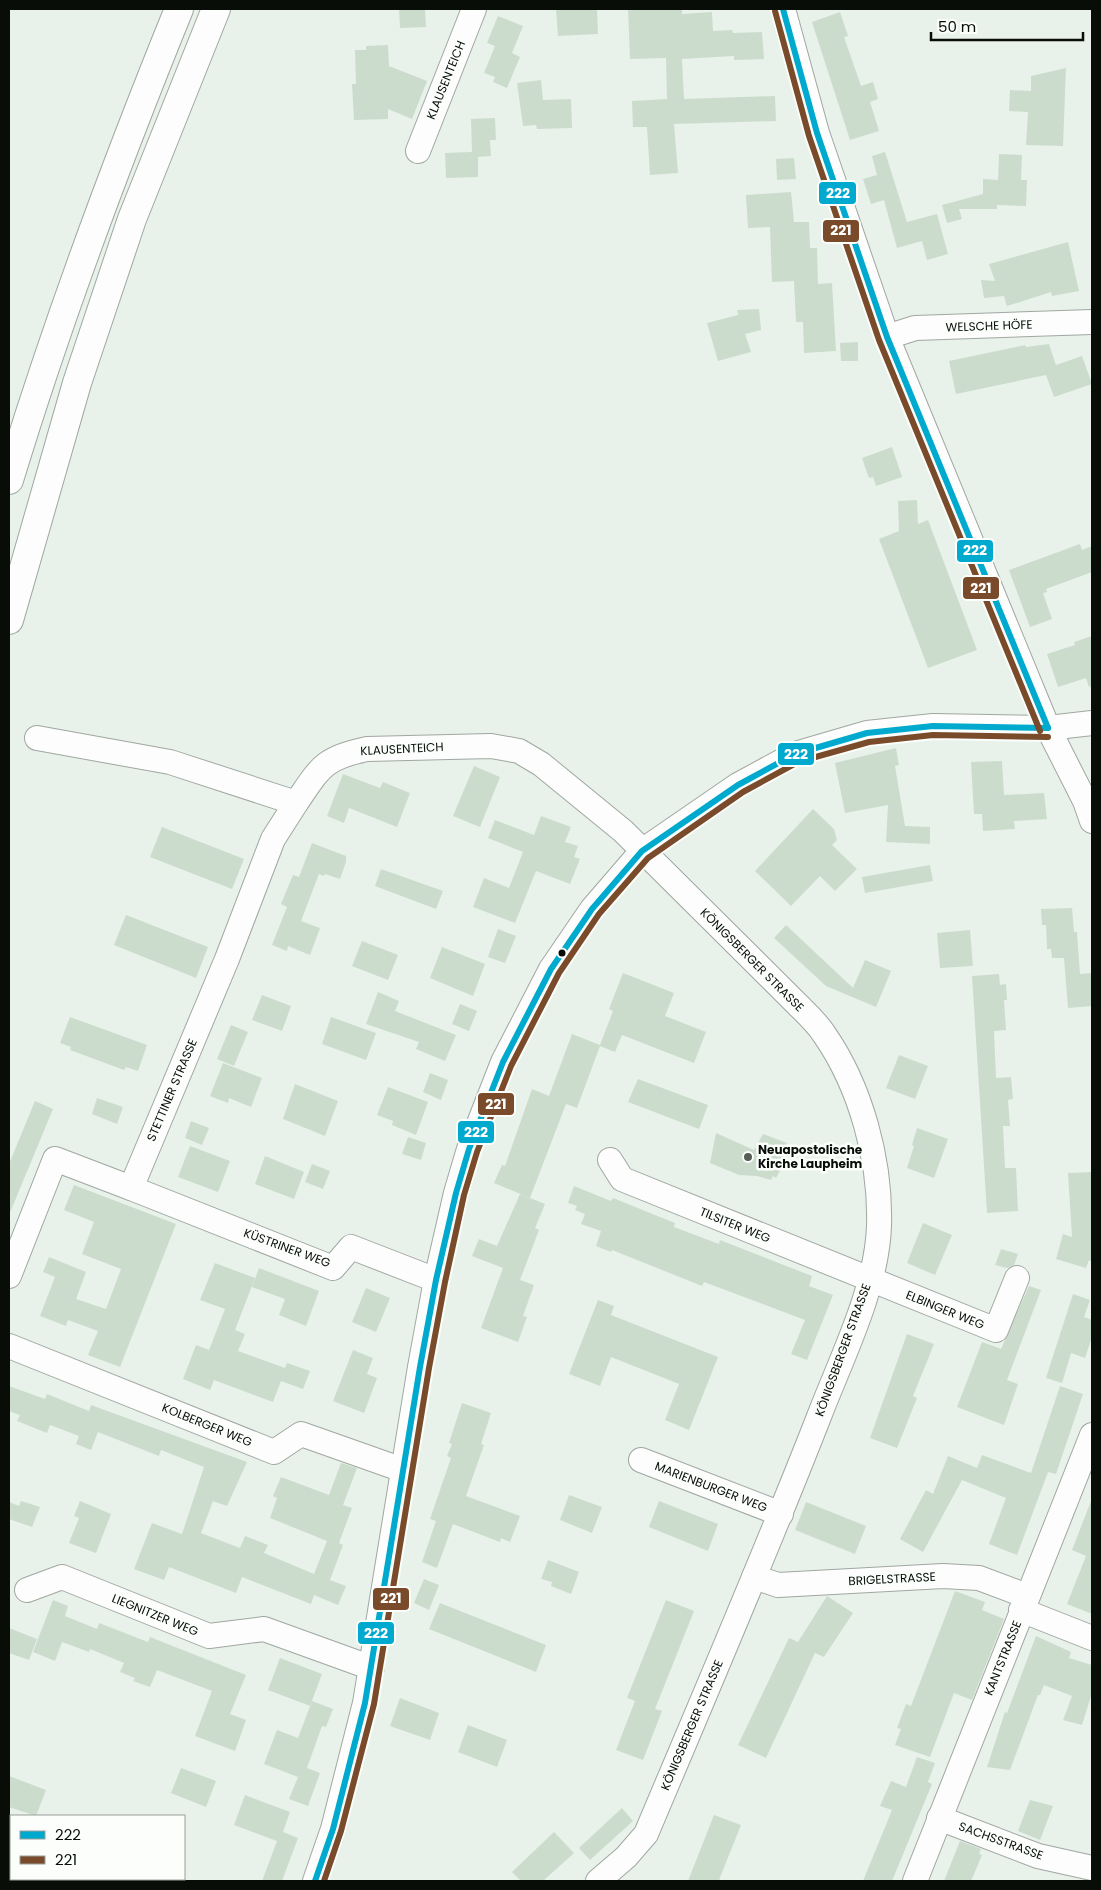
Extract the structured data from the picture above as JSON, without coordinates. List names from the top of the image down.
{
  "streets": {
    "street": [
      "KLAUSENTEICH",
      "WELSCHE HÖFE",
      "KÖNIGSBERGER STRASSE",
      "STETTINER STRASSE",
      "TILSITER WEG",
      "KÜSTRINER WEG",
      "ELBINGER WEG",
      "KOLBERGER WEG",
      "MARIENBURGER WEG",
      "BRIGELSTRASSE",
      "LIEGNITZER WEG",
      "KANTSTRASSE",
      "SACHSSTRASSE"
    ]
  },
  "crossings": [
    ["KLAUSENTEICH", "KÖNIGSBERGER STRASSE"],
    ["KLAUSENTEICH", "STETTINER STRASSE"],
    ["KÖNIGSBERGER STRASSE", "TILSITER WEG"],
    ["KÖNIGSBERGER STRASSE", "ELBINGER WEG"],
    ["KÖNIGSBERGER STRASSE", "MARIENBURGER WEG"],
    ["KÖNIGSBERGER STRASSE", "BRIGELSTRASSE"],
    ["STETTINER STRASSE", "KÜSTRINER WEG"],
    ["TILSITER WEG", "ELBINGER WEG"],
    ["BRIGELSTRASSE", "KANTSTRASSE"],
    ["KANTSTRASSE", "SACHSSTRASSE"]
  ],
  "places": ["Neuapostolische Kirche Laupheim"],
  "lines": ["transit line 222", "transit line 221"],
  "legend": ["222", "221"],
  "scale_bar": "50 m"
}
